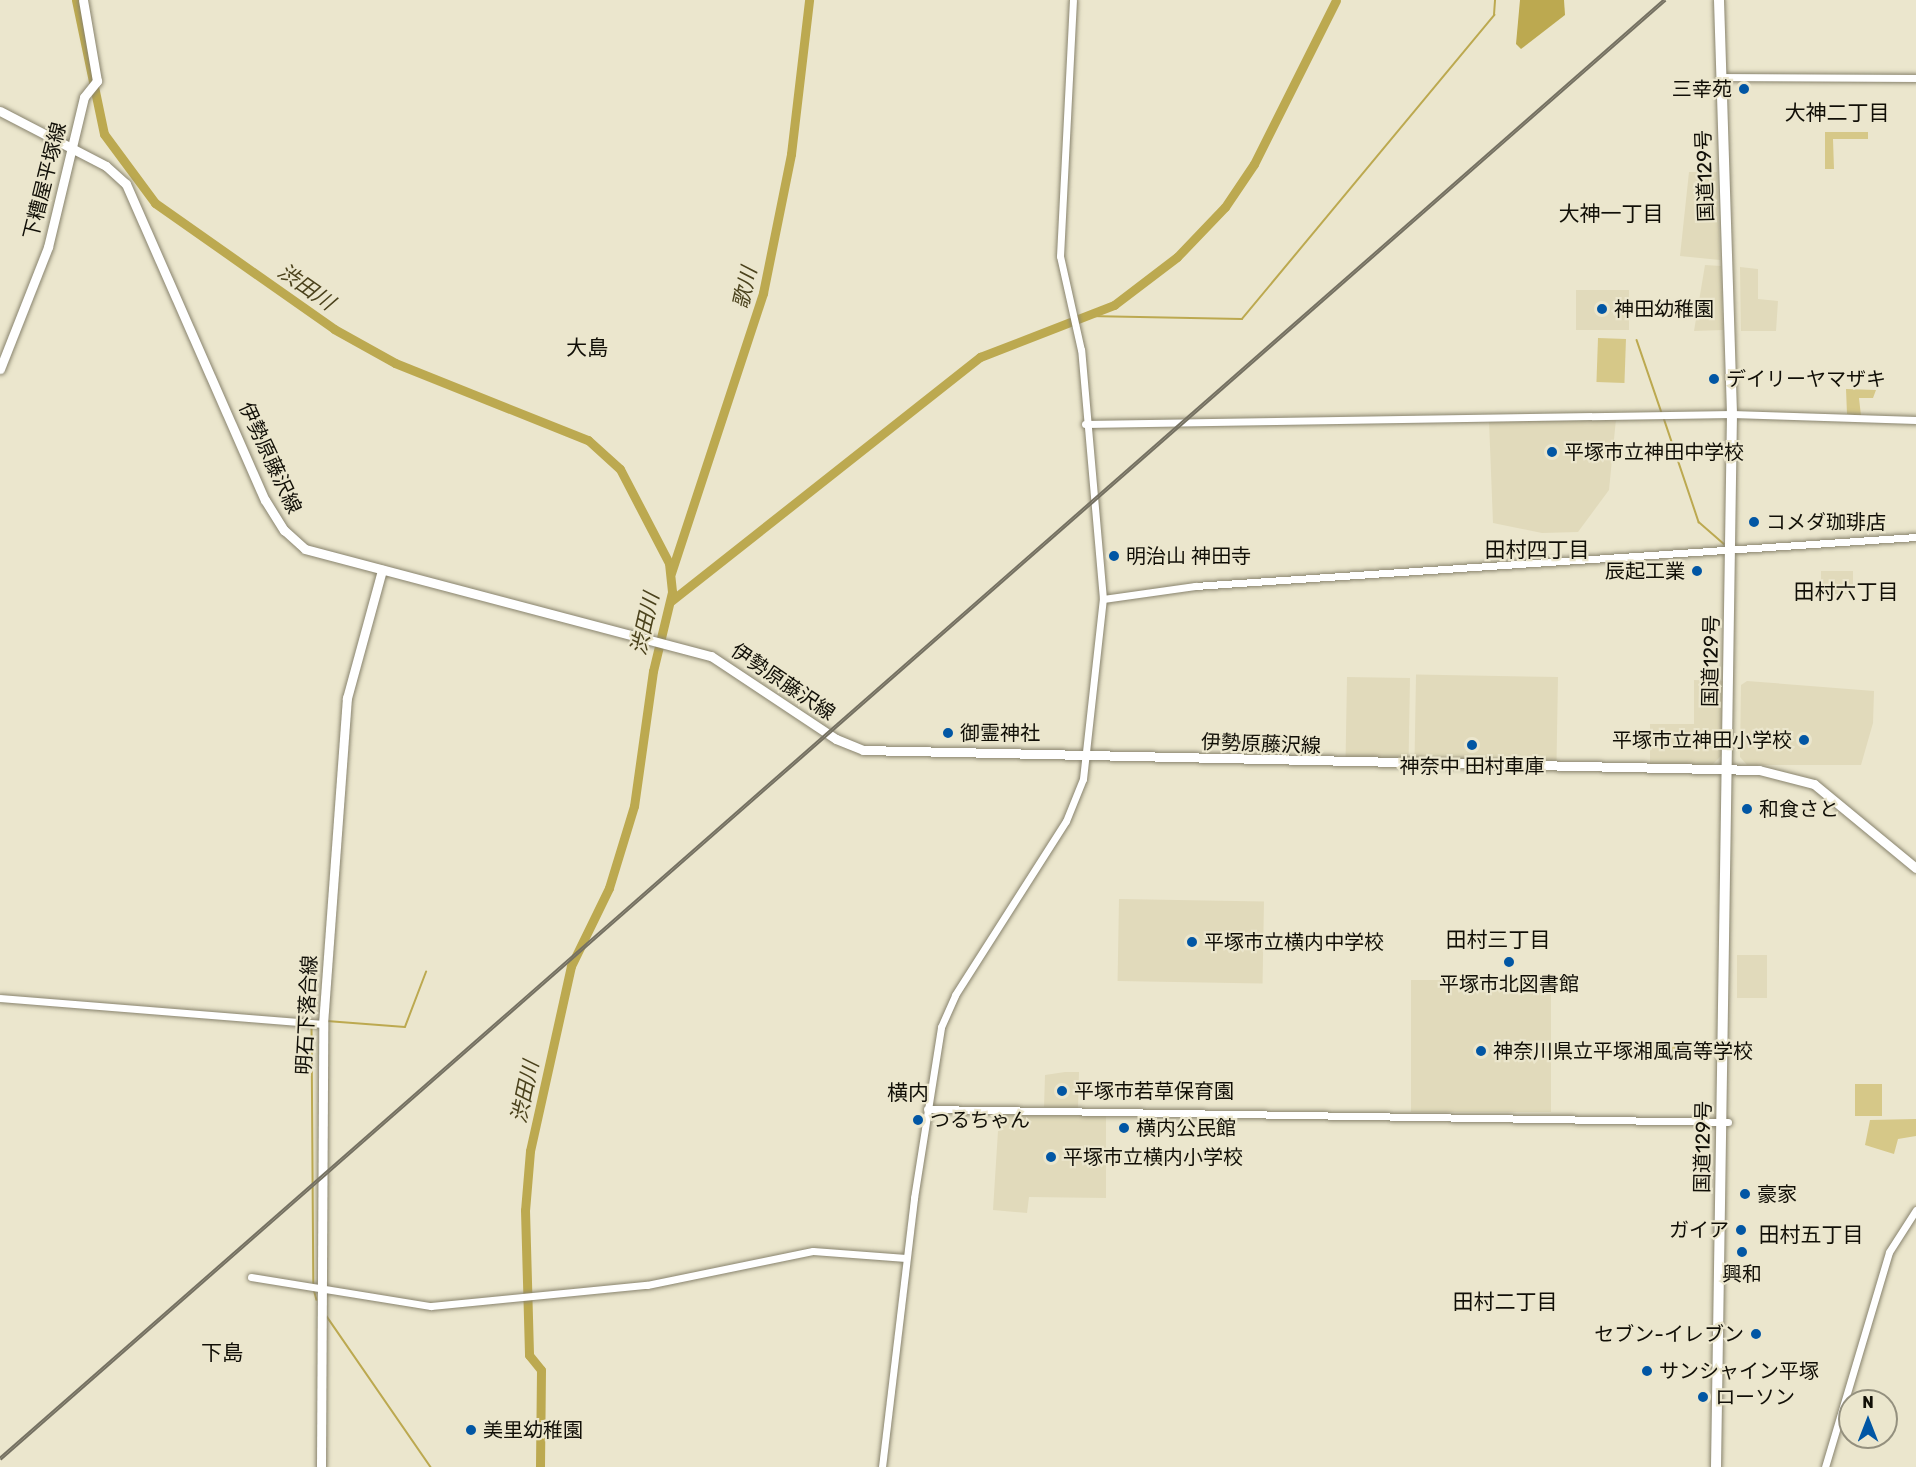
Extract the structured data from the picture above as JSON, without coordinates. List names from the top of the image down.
{
  "streets": {
    "highway": ["国道129号"],
    "main road": ["下糟屋平塚線", "伊勢原藤沢線", "明石下落合線"]
  },
  "crossings": [
    ["国道129号", "伊勢原藤沢線"],
    ["下糟屋平塚線", "伊勢原藤沢線"],
    ["伊勢原藤沢線", "明石下落合線"]
  ],
  "districts": [
    "大神二丁目",
    "大神一丁目",
    "大島",
    "田村四丁目",
    "田村六丁目",
    "田村三丁目",
    "横内",
    "田村五丁目",
    "田村二丁目",
    "下島"
  ],
  "water": ["渋田川", "歌川"],
  "places": [
    "三幸苑",
    "神田幼稚園",
    "デイリーヤマザキ",
    "平塚市立神田中学校",
    "コメダ珈琲店",
    "明治山 神田寺",
    "辰起工業",
    "御霊神社",
    "平塚市立神田小学校",
    "神奈中 田村車庫",
    "和食さと",
    "平塚市立横内中学校",
    "平塚市北図書館",
    "神奈川県立平塚湘風高等学校",
    "平塚市若草保育園",
    "つるちゃん",
    "横内公民館",
    "平塚市立横内小学校",
    "豪家",
    "ガイア",
    "興和",
    "セブン-イレブン",
    "サンシャイン平塚",
    "ローソン",
    "美里幼稚園"
  ],
  "north": "top"
}
